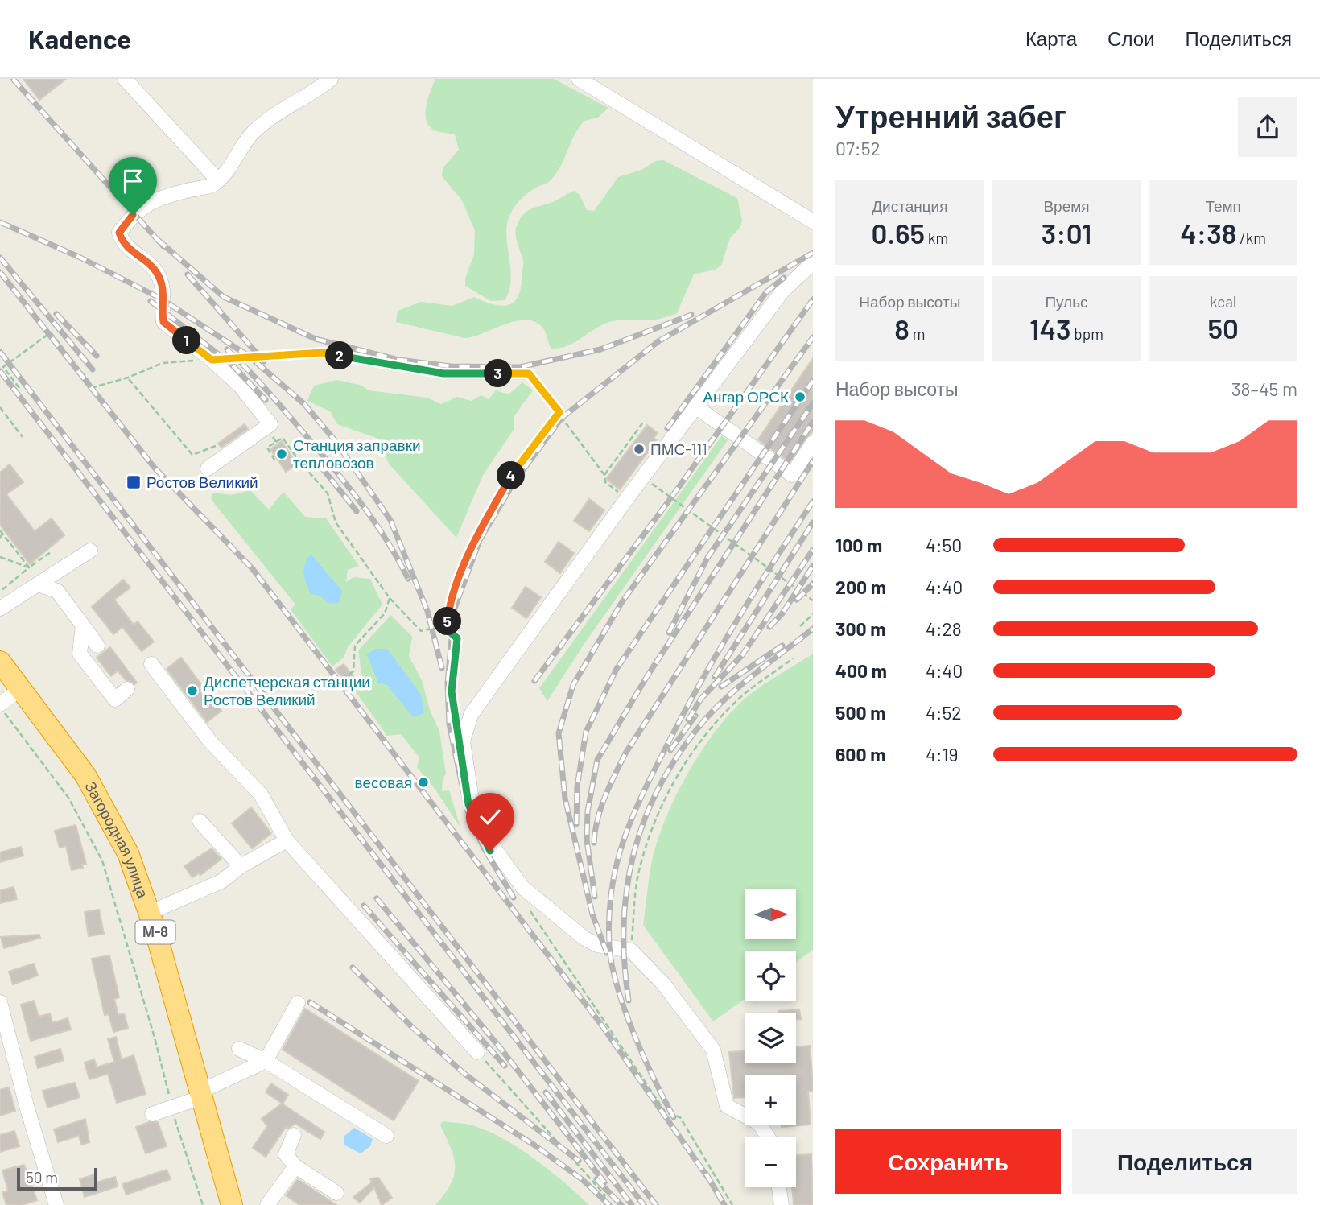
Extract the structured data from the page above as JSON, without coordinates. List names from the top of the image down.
{
  "streets": {
    "highway": ["Загородная улица", "М-8"]
  },
  "places": {
    "other": [
      "Ангар ОРСК",
      "ПМС-111",
      "Станция заправки тепловозов",
      "Диспетчерская станции Ростов Великий",
      "весовая"
    ],
    "transit": ["Ростов Великий"]
  },
  "scale_bar": "50 m",
  "north": "right",
  "page": {
    "header": "Kadence",
    "nav": ["Карта", "Слои", "Поделиться"],
    "heading": ["Утренний забег", "07:52"],
    "stats": [
      ["Дистанция", "0.65 km"],
      ["Время", "3:01"],
      ["Темп", "4:38 /km"],
      ["Набор высоты", "8 m"],
      ["Пульс", "143 bpm"],
      ["kcal", "50"]
    ],
    "pins": [
      "1",
      "2",
      "3",
      "4",
      "5"
    ],
    "chart": ["Набор высоты", "38–45 m"],
    "list": [
      {
        "name": "100 m",
        "note": "4:50"
      },
      {
        "name": "200 m",
        "note": "4:40"
      },
      {
        "name": "300 m",
        "note": "4:28"
      },
      {
        "name": "400 m",
        "note": "4:40"
      },
      {
        "name": "500 m",
        "note": "4:52"
      },
      {
        "name": "600 m",
        "note": "4:19"
      }
    ],
    "map_buttons": ["+", "−"],
    "buttons": ["Сохранить", "Поделиться"],
    "scale": "50 m"
  }
}
